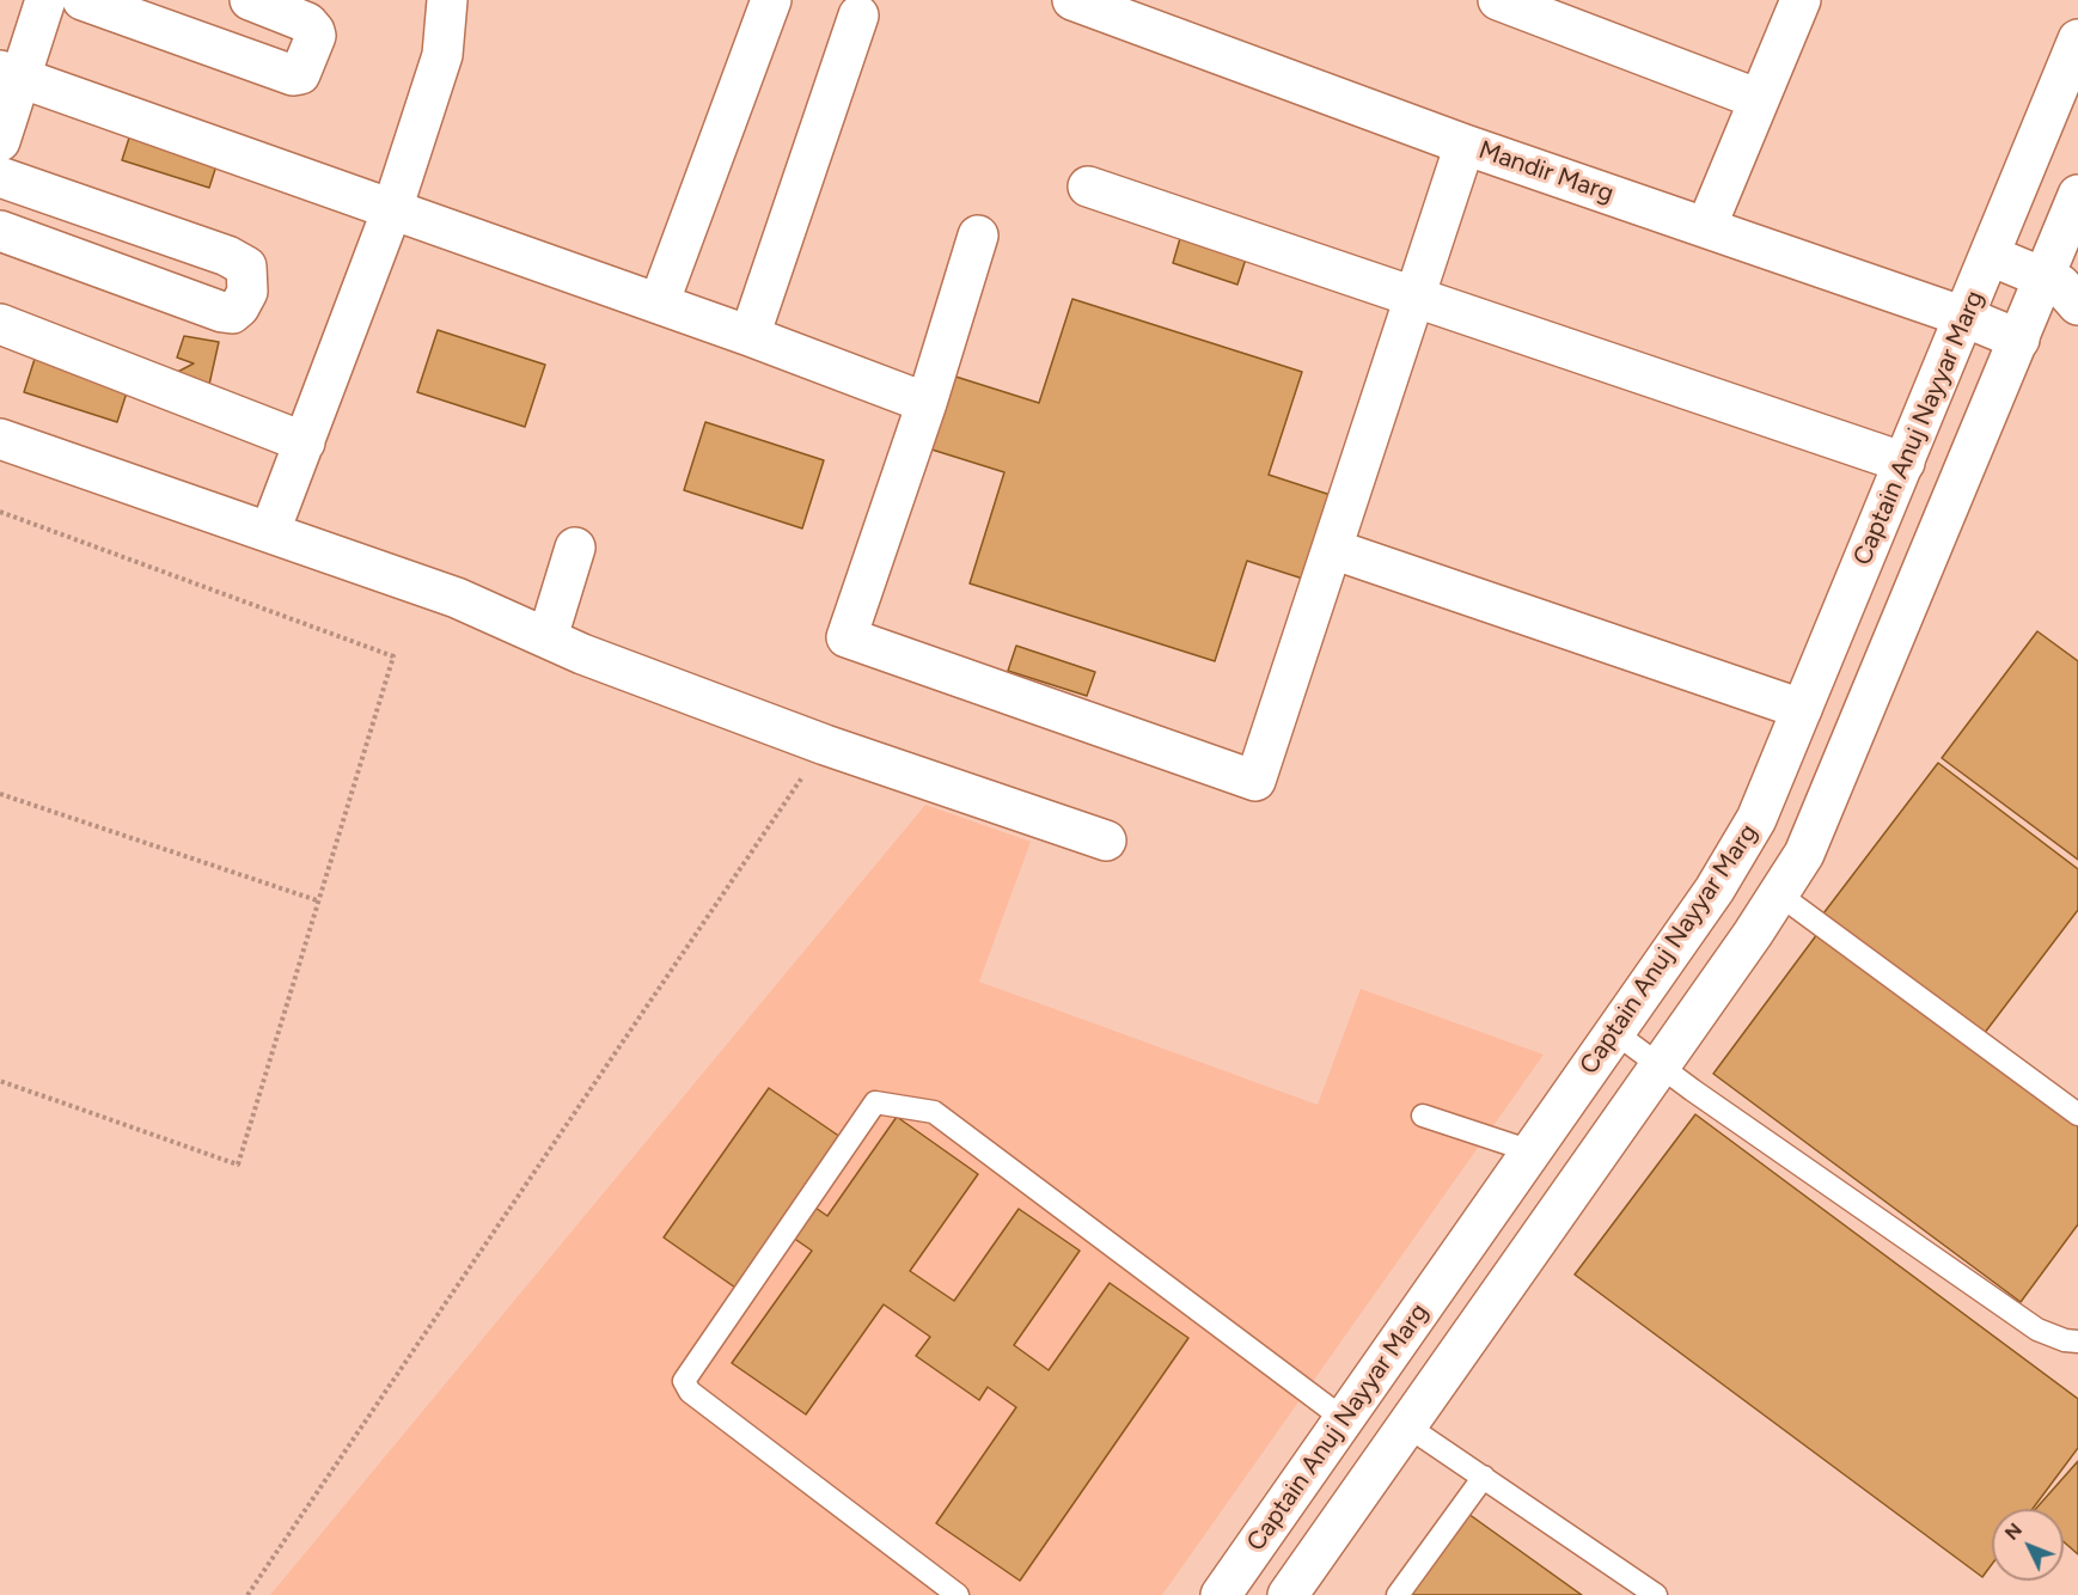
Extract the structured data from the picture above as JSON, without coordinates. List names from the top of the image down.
{
  "streets": {
    "street": ["Mandir Marg", "Captain Anuj Nayyar Marg"]
  },
  "crossings": [
    ["Mandir Marg", "Captain Anuj Nayyar Marg"]
  ],
  "north": "top left"
}
